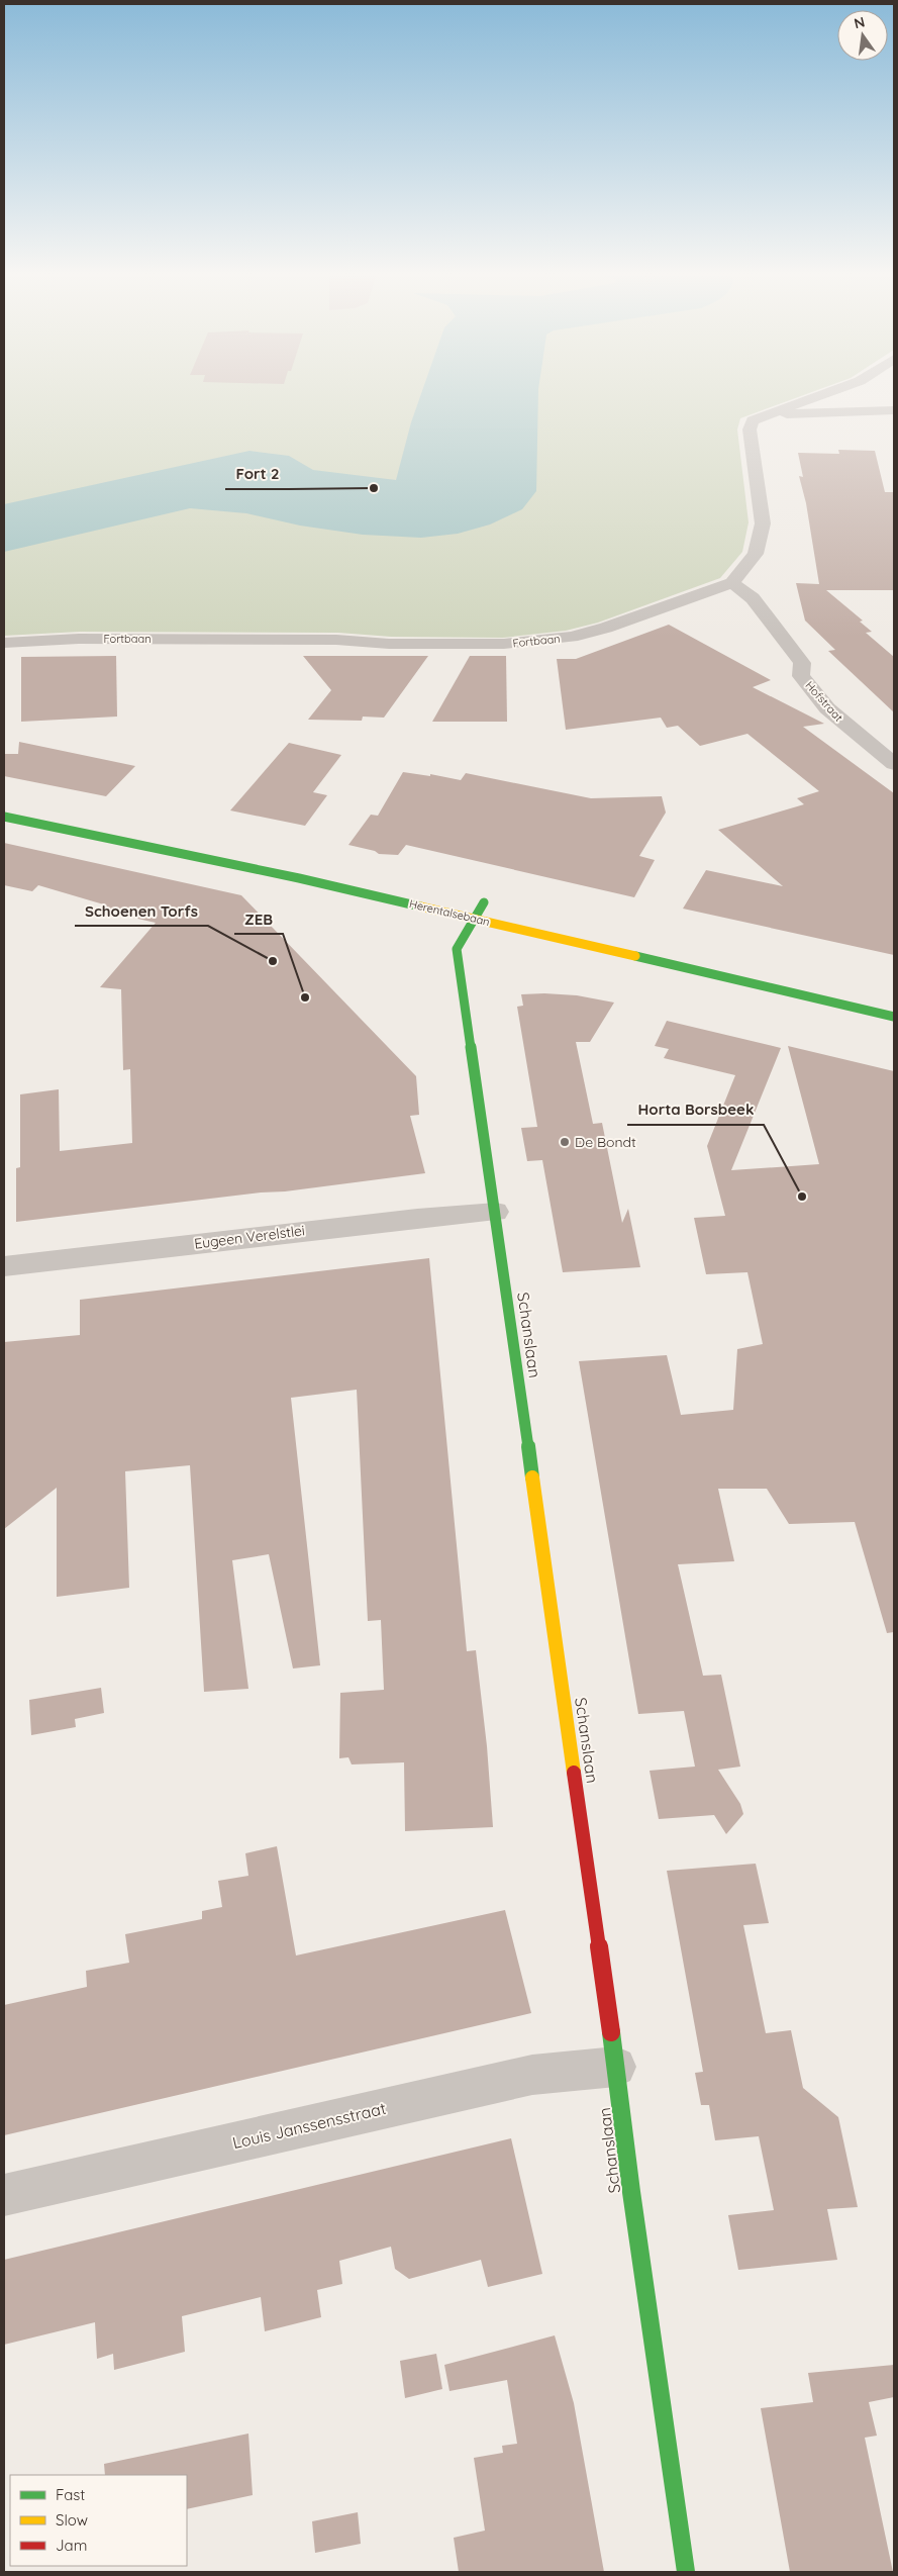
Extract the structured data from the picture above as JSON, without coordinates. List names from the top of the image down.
{
  "streets": {
    "street": [
      "Fortbaan",
      "Hofstraat",
      "Herentalsebaan",
      "Eugeen Verelstlei",
      "Schanslaan",
      "Louis Janssensstraat"
    ]
  },
  "crossings": [
    ["Fortbaan", "Hofstraat"],
    ["Herentalsebaan", "Schanslaan"],
    ["Eugeen Verelstlei", "Schanslaan"],
    ["Schanslaan", "Louis Janssensstraat"]
  ],
  "places": [
    "Fort 2",
    "Schoenen Torfs",
    "ZEB",
    "De Bondt",
    "Horta Borsbeek"
  ],
  "legend": ["Fast", "Slow", "Jam"],
  "north": "top"
}
